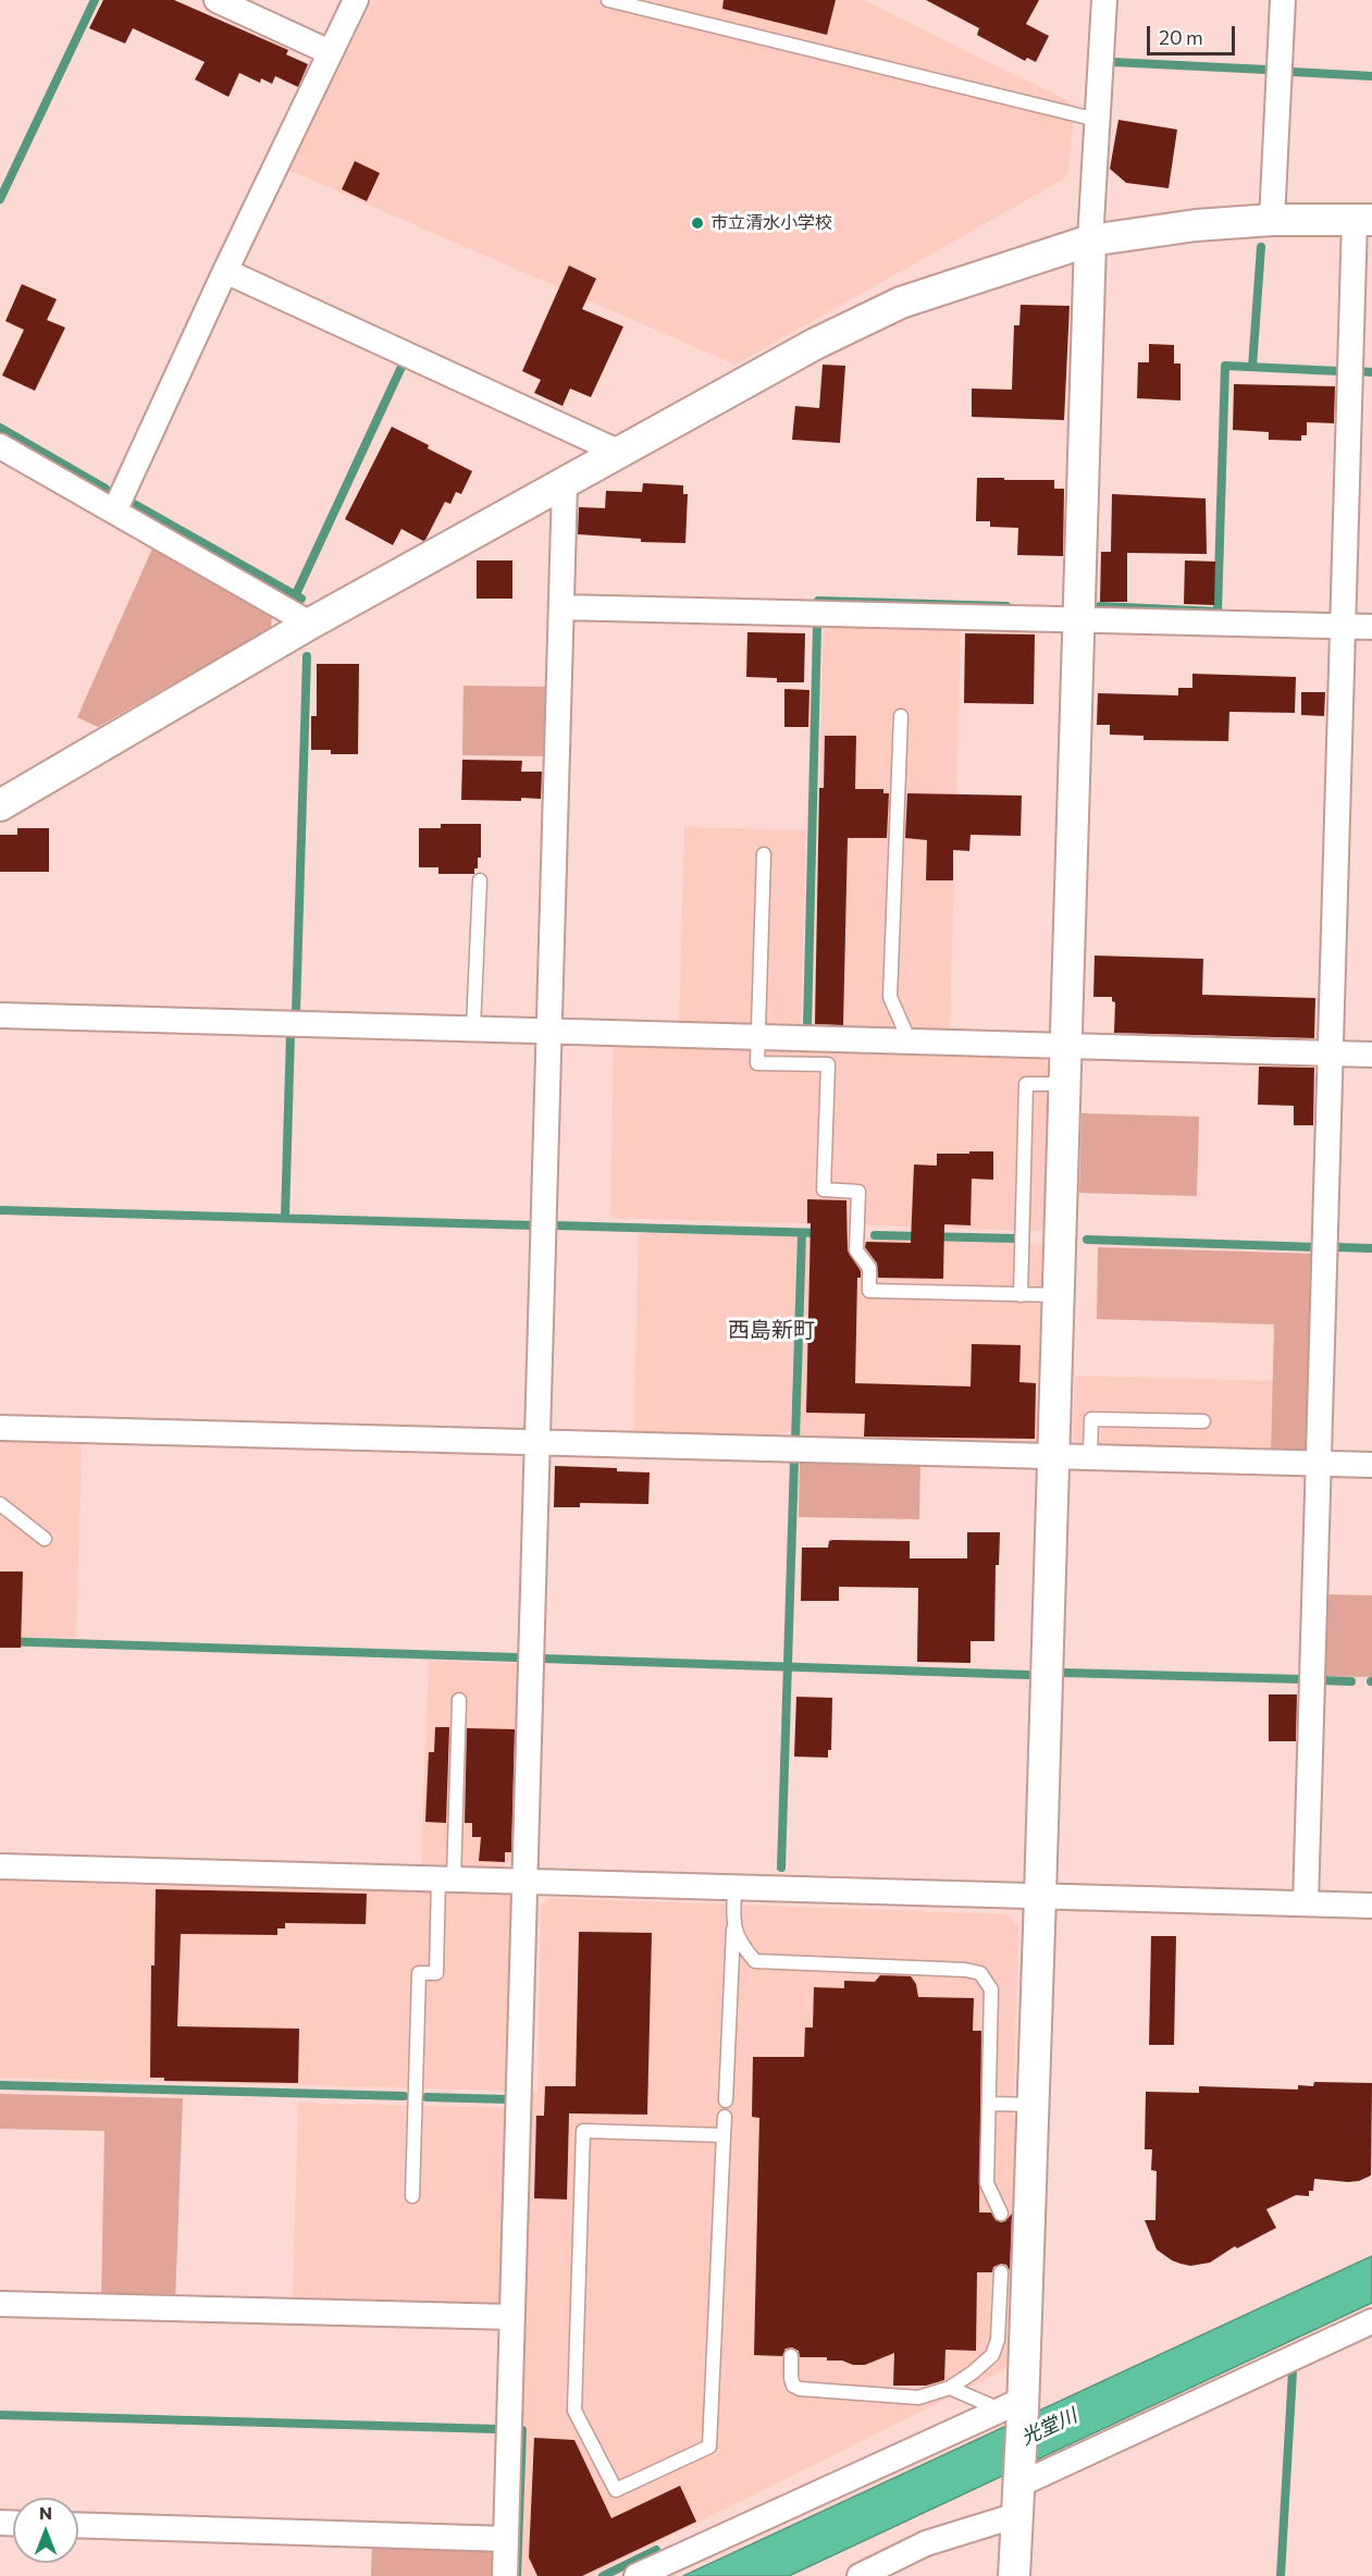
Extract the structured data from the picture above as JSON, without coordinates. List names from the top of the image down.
{
  "districts": ["西島新町"],
  "water": ["光堂川"],
  "places": ["市立清水小学校"],
  "scale_bar": "20 m",
  "north": "top"
}
